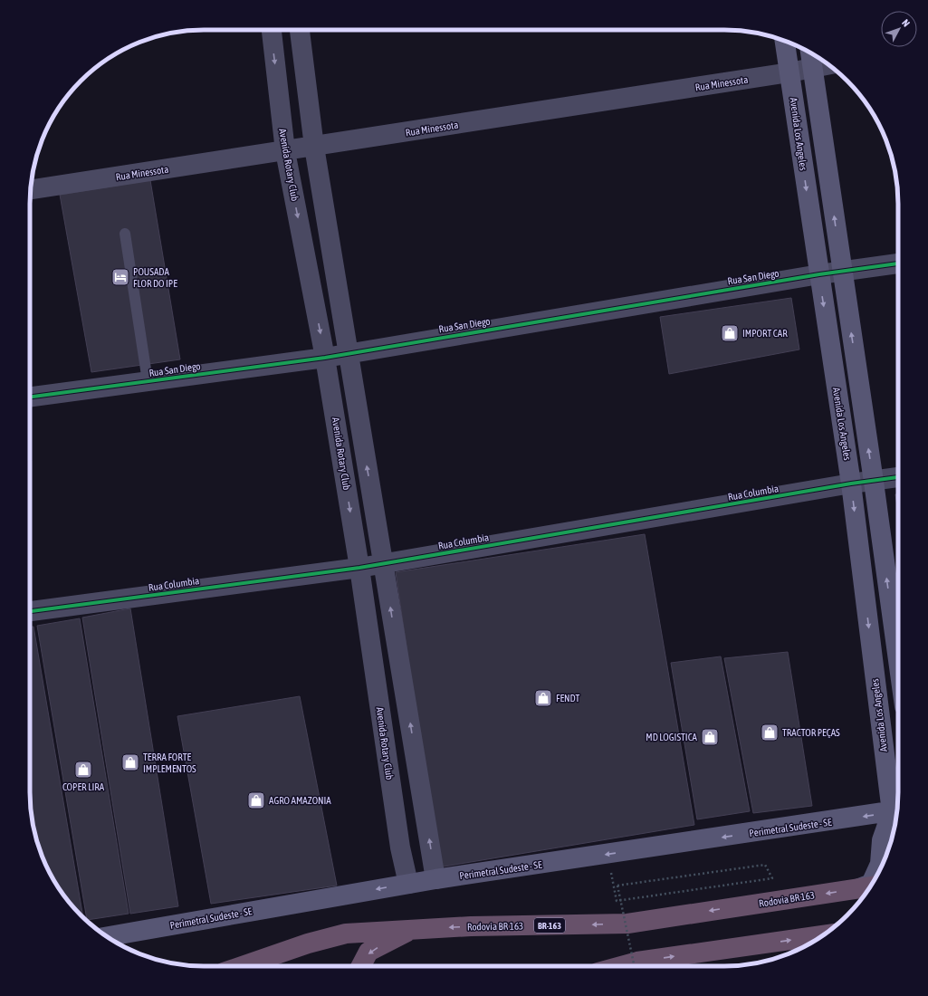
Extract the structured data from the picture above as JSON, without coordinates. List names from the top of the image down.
{
  "streets": {
    "highway": ["Rodovia BR 163", "BR-163"],
    "street": [
      "Rua Minessota",
      "Avenida Los Angeles",
      "Avenida Rotary Club",
      "Rua San Diego",
      "Rua Columbia",
      "Perimetral Sudeste - SE"
    ]
  },
  "crossings": [
    ["Rua Minessota", "Avenida Los Angeles"],
    ["Rua Minessota", "Avenida Rotary Club"],
    ["Avenida Los Angeles", "Rua San Diego"],
    ["Avenida Los Angeles", "Rua Columbia"],
    ["Avenida Rotary Club", "Rua San Diego"],
    ["Avenida Rotary Club", "Rua Columbia"],
    ["Avenida Rotary Club", "Perimetral Sudeste - SE"]
  ],
  "one_way": ["Perimetral Sudeste - SE"],
  "places": {
    "hotel": ["POUSADA FLOR DO IPE"],
    "shop": [
      "IMPORT CAR",
      "FENDT",
      "TRACTOR PEÇAS",
      "MD LOGISTICA",
      "TERRA FORTE IMPLEMENTOS",
      "COPER LIRA",
      "AGRO AMAZONIA"
    ]
  },
  "north": "top right"
}
